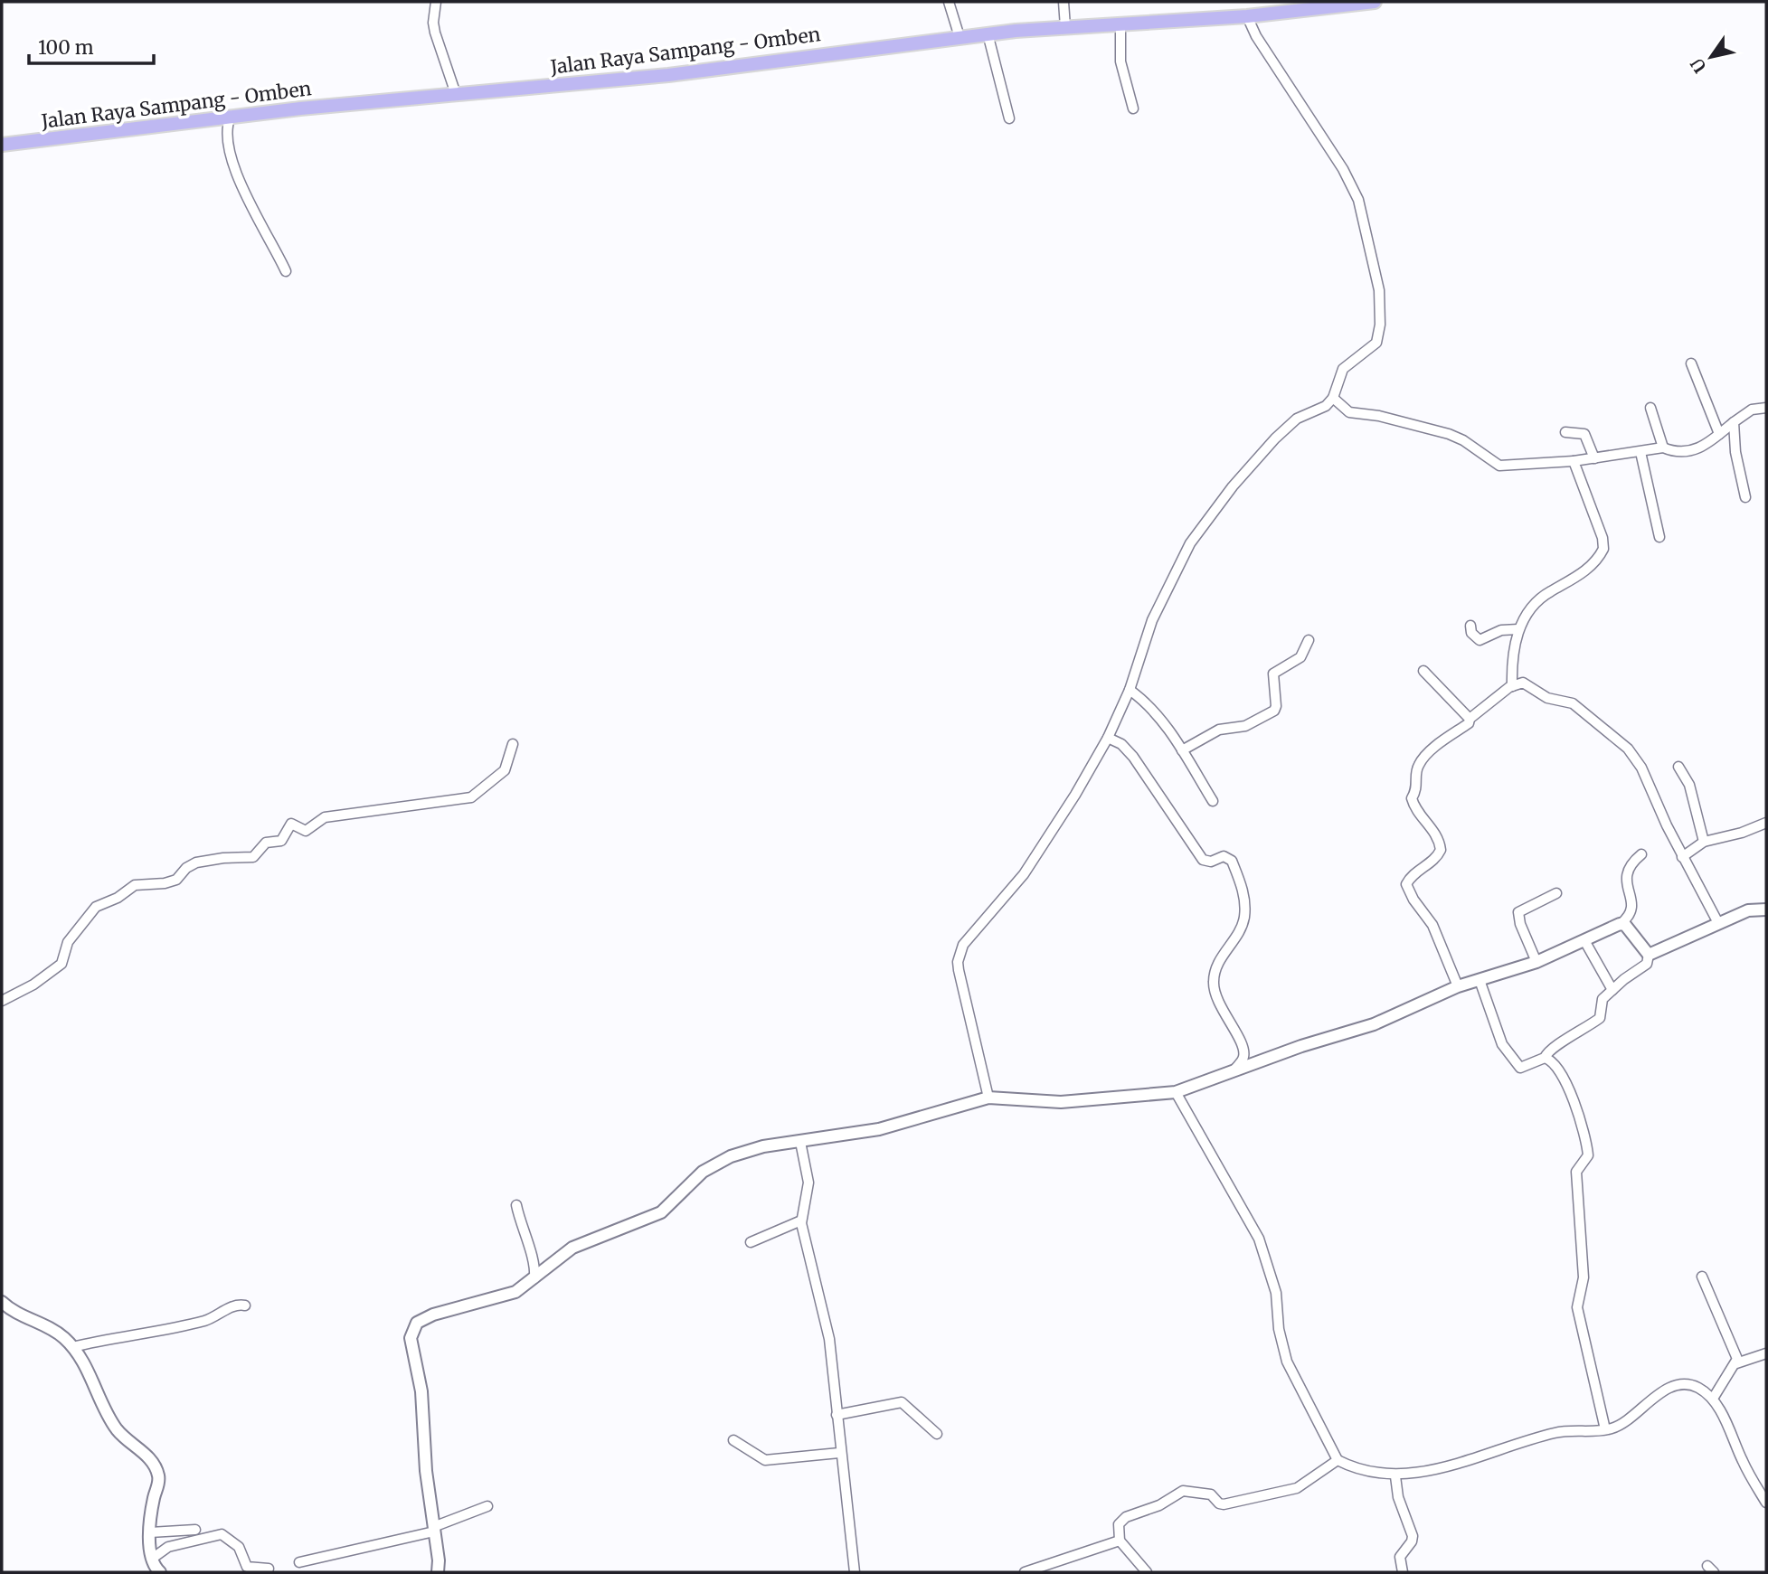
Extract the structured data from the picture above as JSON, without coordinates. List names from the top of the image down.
{
  "streets": {
    "main road": ["Jalan Raya Sampang - Omben"]
  },
  "scale_bar": "100 m",
  "north": "bottom left"
}
